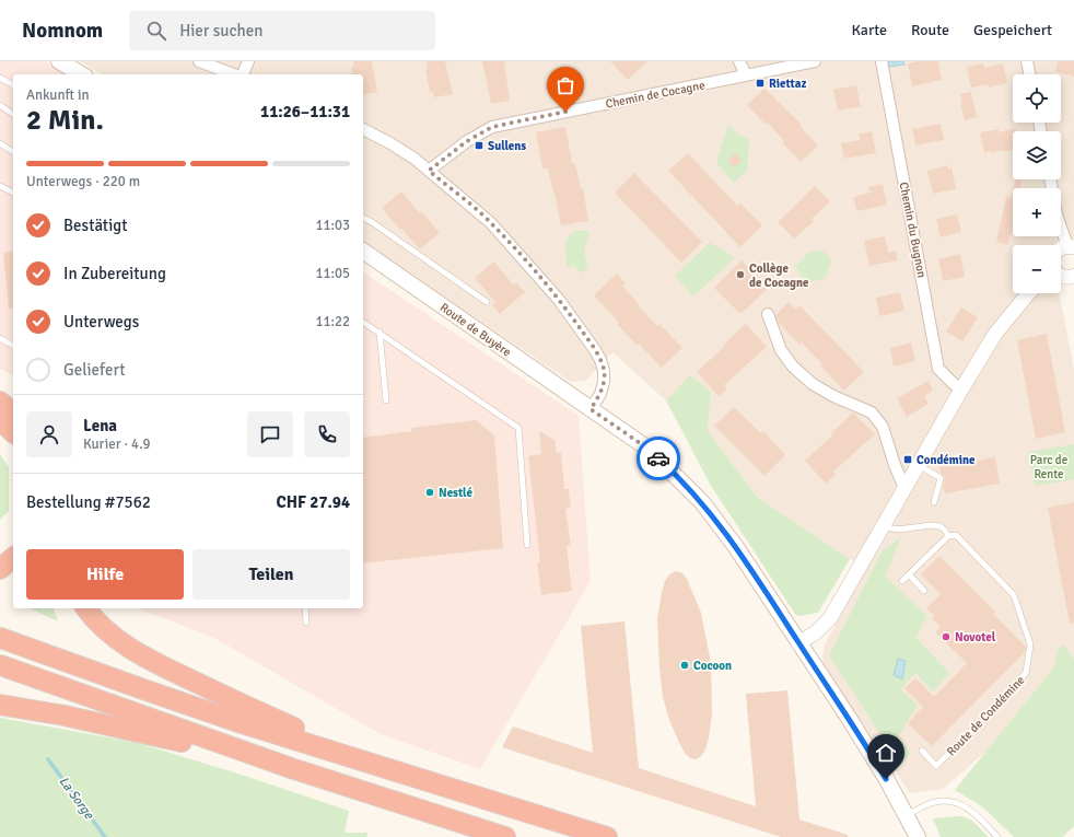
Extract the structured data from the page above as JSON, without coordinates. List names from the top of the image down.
{
  "streets": {
    "main road": ["Route de Buyère"],
    "street": ["Chemin de Cocagne", "Chemin du Bugnon"],
    "lane": ["Route de Condémine"]
  },
  "water": ["La Sorge"],
  "parks": ["Parc de Rente"],
  "places": {
    "transit": ["Riettaz", "Sullens", "Condémine"],
    "other": [
      "Collège de Cocagne",
      "Nestlé",
      "Novotel",
      "Cocoon"
    ]
  },
  "page": {
    "header": "Nomnom",
    "search": "Hier suchen",
    "nav": ["Karte", "Route", "Gespeichert"],
    "map_buttons": ["+", "−"],
    "heading": ["2 Min.", "Ankunft in", "11:26–11:31"],
    "panel": [
      "Lena",
      "Kurier · 4.9",
      "Bestellung #7562",
      "CHF 27.94"
    ],
    "bar": "Unterwegs · 220 m",
    "list": [
      ["Bestätigt", "11:03"],
      ["In Zubereitung", "11:05"],
      ["Unterwegs", "11:22"],
      "Geliefert"
    ],
    "buttons": ["Hilfe", "Teilen"]
  }
}
